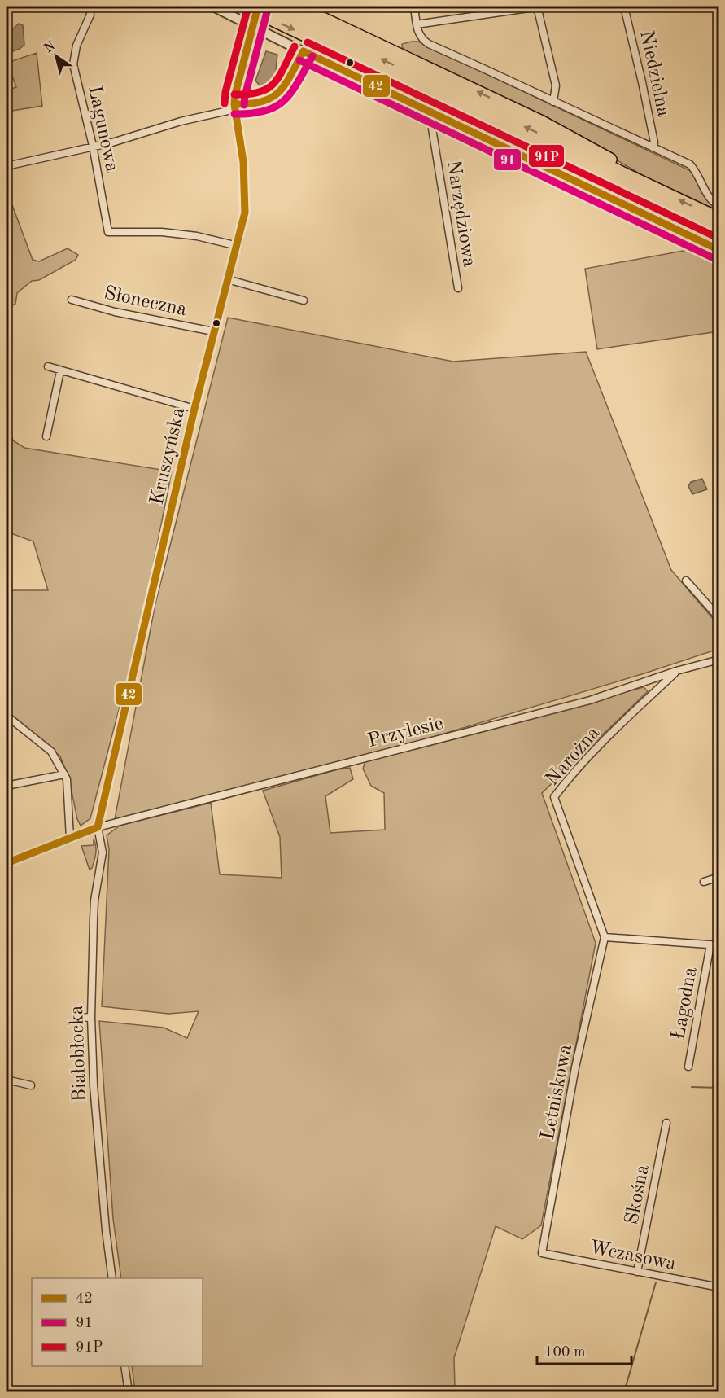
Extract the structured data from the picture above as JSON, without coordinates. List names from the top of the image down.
{
  "streets": {
    "street": [
      "Niedzielna",
      "Lagunowa",
      "Narzędziowa",
      "Słoneczna",
      "Kruszyńska",
      "Przylesie",
      "Narożna",
      "Łagodna",
      "Białobłocka",
      "Letniskowa",
      "Skośna",
      "Wczasowa"
    ]
  },
  "crossings": [
    ["Lagunowa", "Kruszyńska"],
    ["Słoneczna", "Kruszyńska"],
    ["Kruszyńska", "Przylesie"],
    ["Kruszyńska", "Białobłocka"],
    ["Przylesie", "Narożna"],
    ["Przylesie", "Białobłocka"],
    ["Narożna", "Letniskowa"],
    ["Letniskowa", "Wczasowa"],
    ["Skośna", "Wczasowa"]
  ],
  "lines": ["transit line 42", "transit line 91P", "transit line 91"],
  "legend": ["42", "91", "91P"],
  "scale_bar": "100 m",
  "north": "top left"
}
